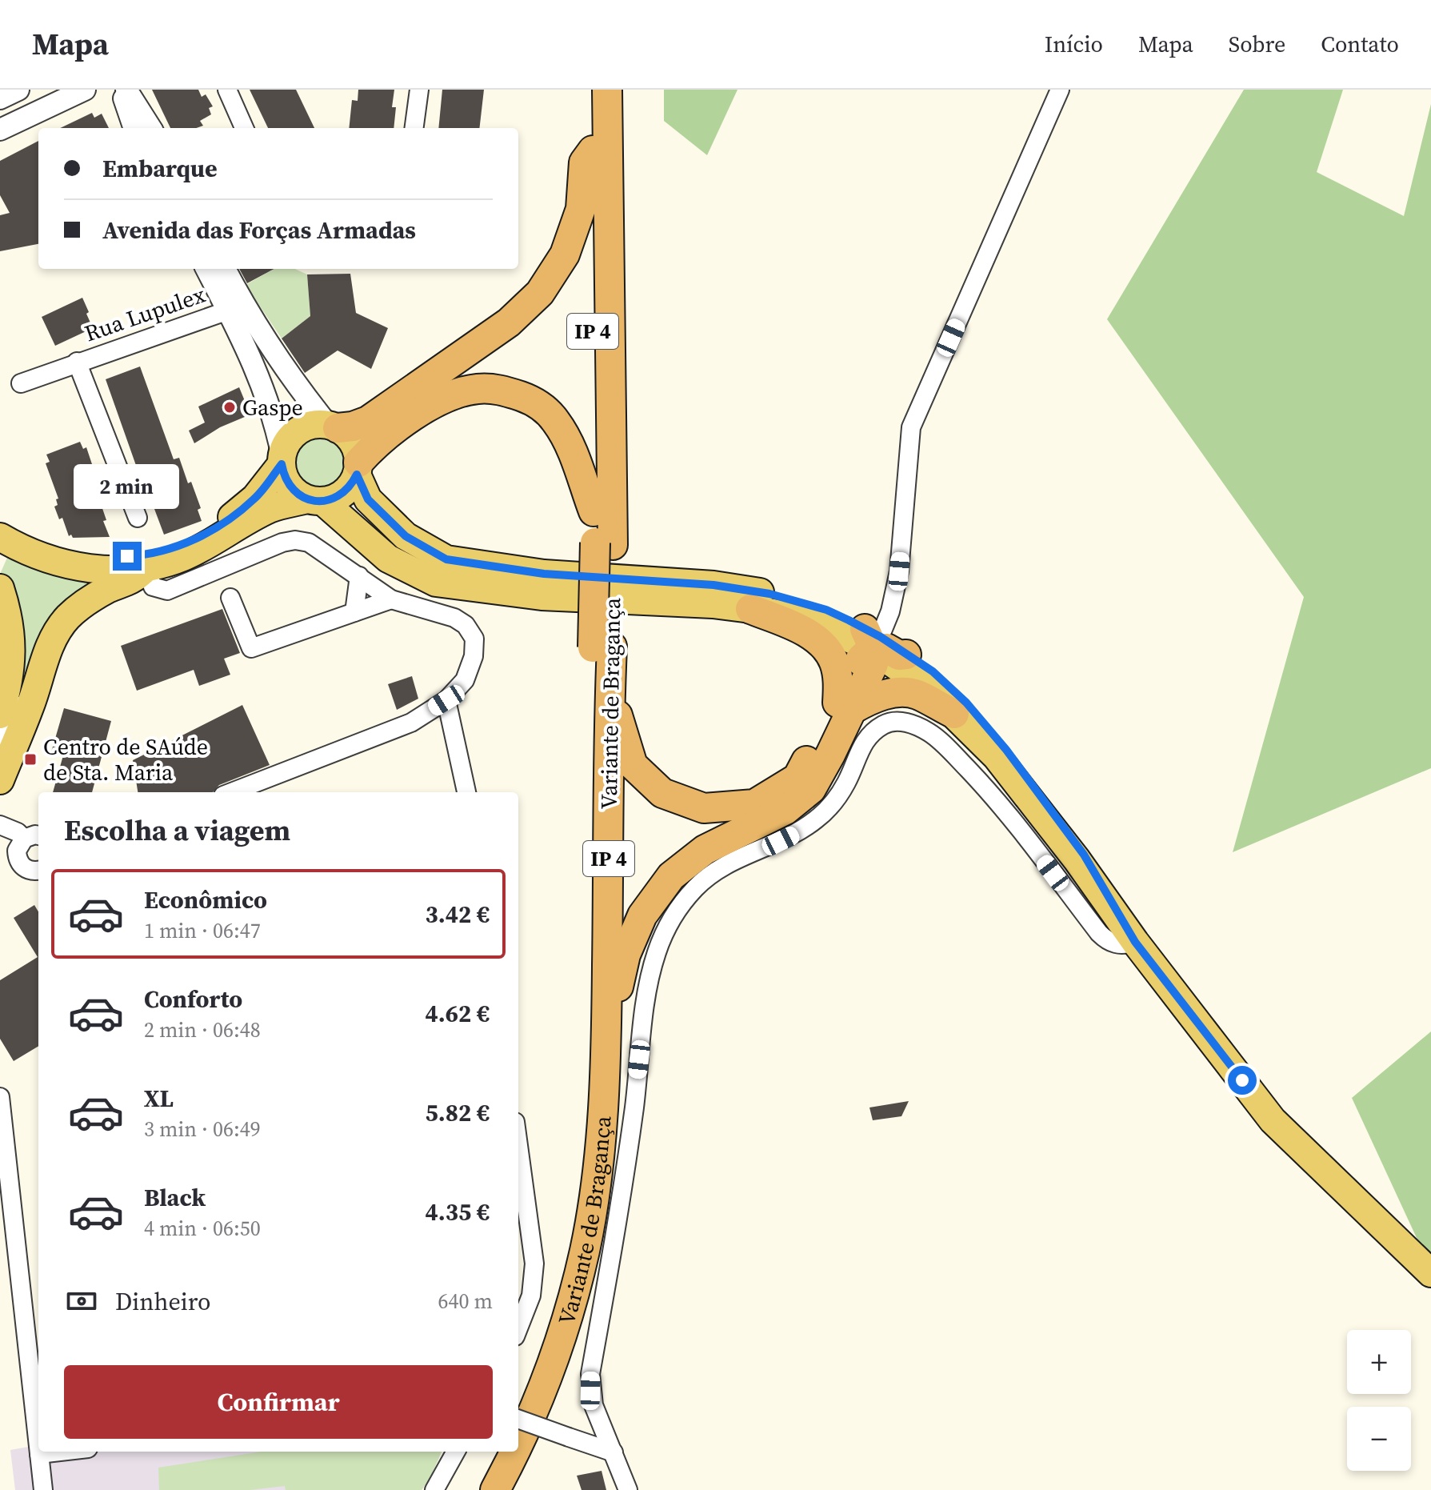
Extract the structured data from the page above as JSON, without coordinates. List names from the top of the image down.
{
  "streets": {
    "highway": ["IP 4", "Variante de Bragança"],
    "street": ["Rua Lupulex"]
  },
  "crossings": [
    ["IP 4", "Variante de Bragança"]
  ],
  "places": {
    "other": ["Gaspe"],
    "transit": ["Centro de SAúde de Sta. Maria"]
  },
  "page": {
    "header": "Mapa",
    "nav": [
      "Início",
      "Mapa",
      "Sobre",
      "Contato"
    ],
    "banner": ["Embarque", "Avenida das Forças Armadas"],
    "bubble": "2 min",
    "heading": "Escolha a viagem",
    "list": [
      {
        "name": "Econômico",
        "note": "1 min · 06:47",
        "value": "3.42 €"
      },
      {
        "name": "Conforto",
        "note": "2 min · 06:48",
        "value": "4.62 €"
      },
      {
        "name": "XL",
        "note": "3 min · 06:49",
        "value": "5.82 €"
      },
      {
        "name": "Black",
        "note": "4 min · 06:50",
        "value": "4.35 €"
      }
    ],
    "pay": ["Dinheiro", "640 m"],
    "map_buttons": ["+", "−"],
    "buttons": "Confirmar"
  }
}
